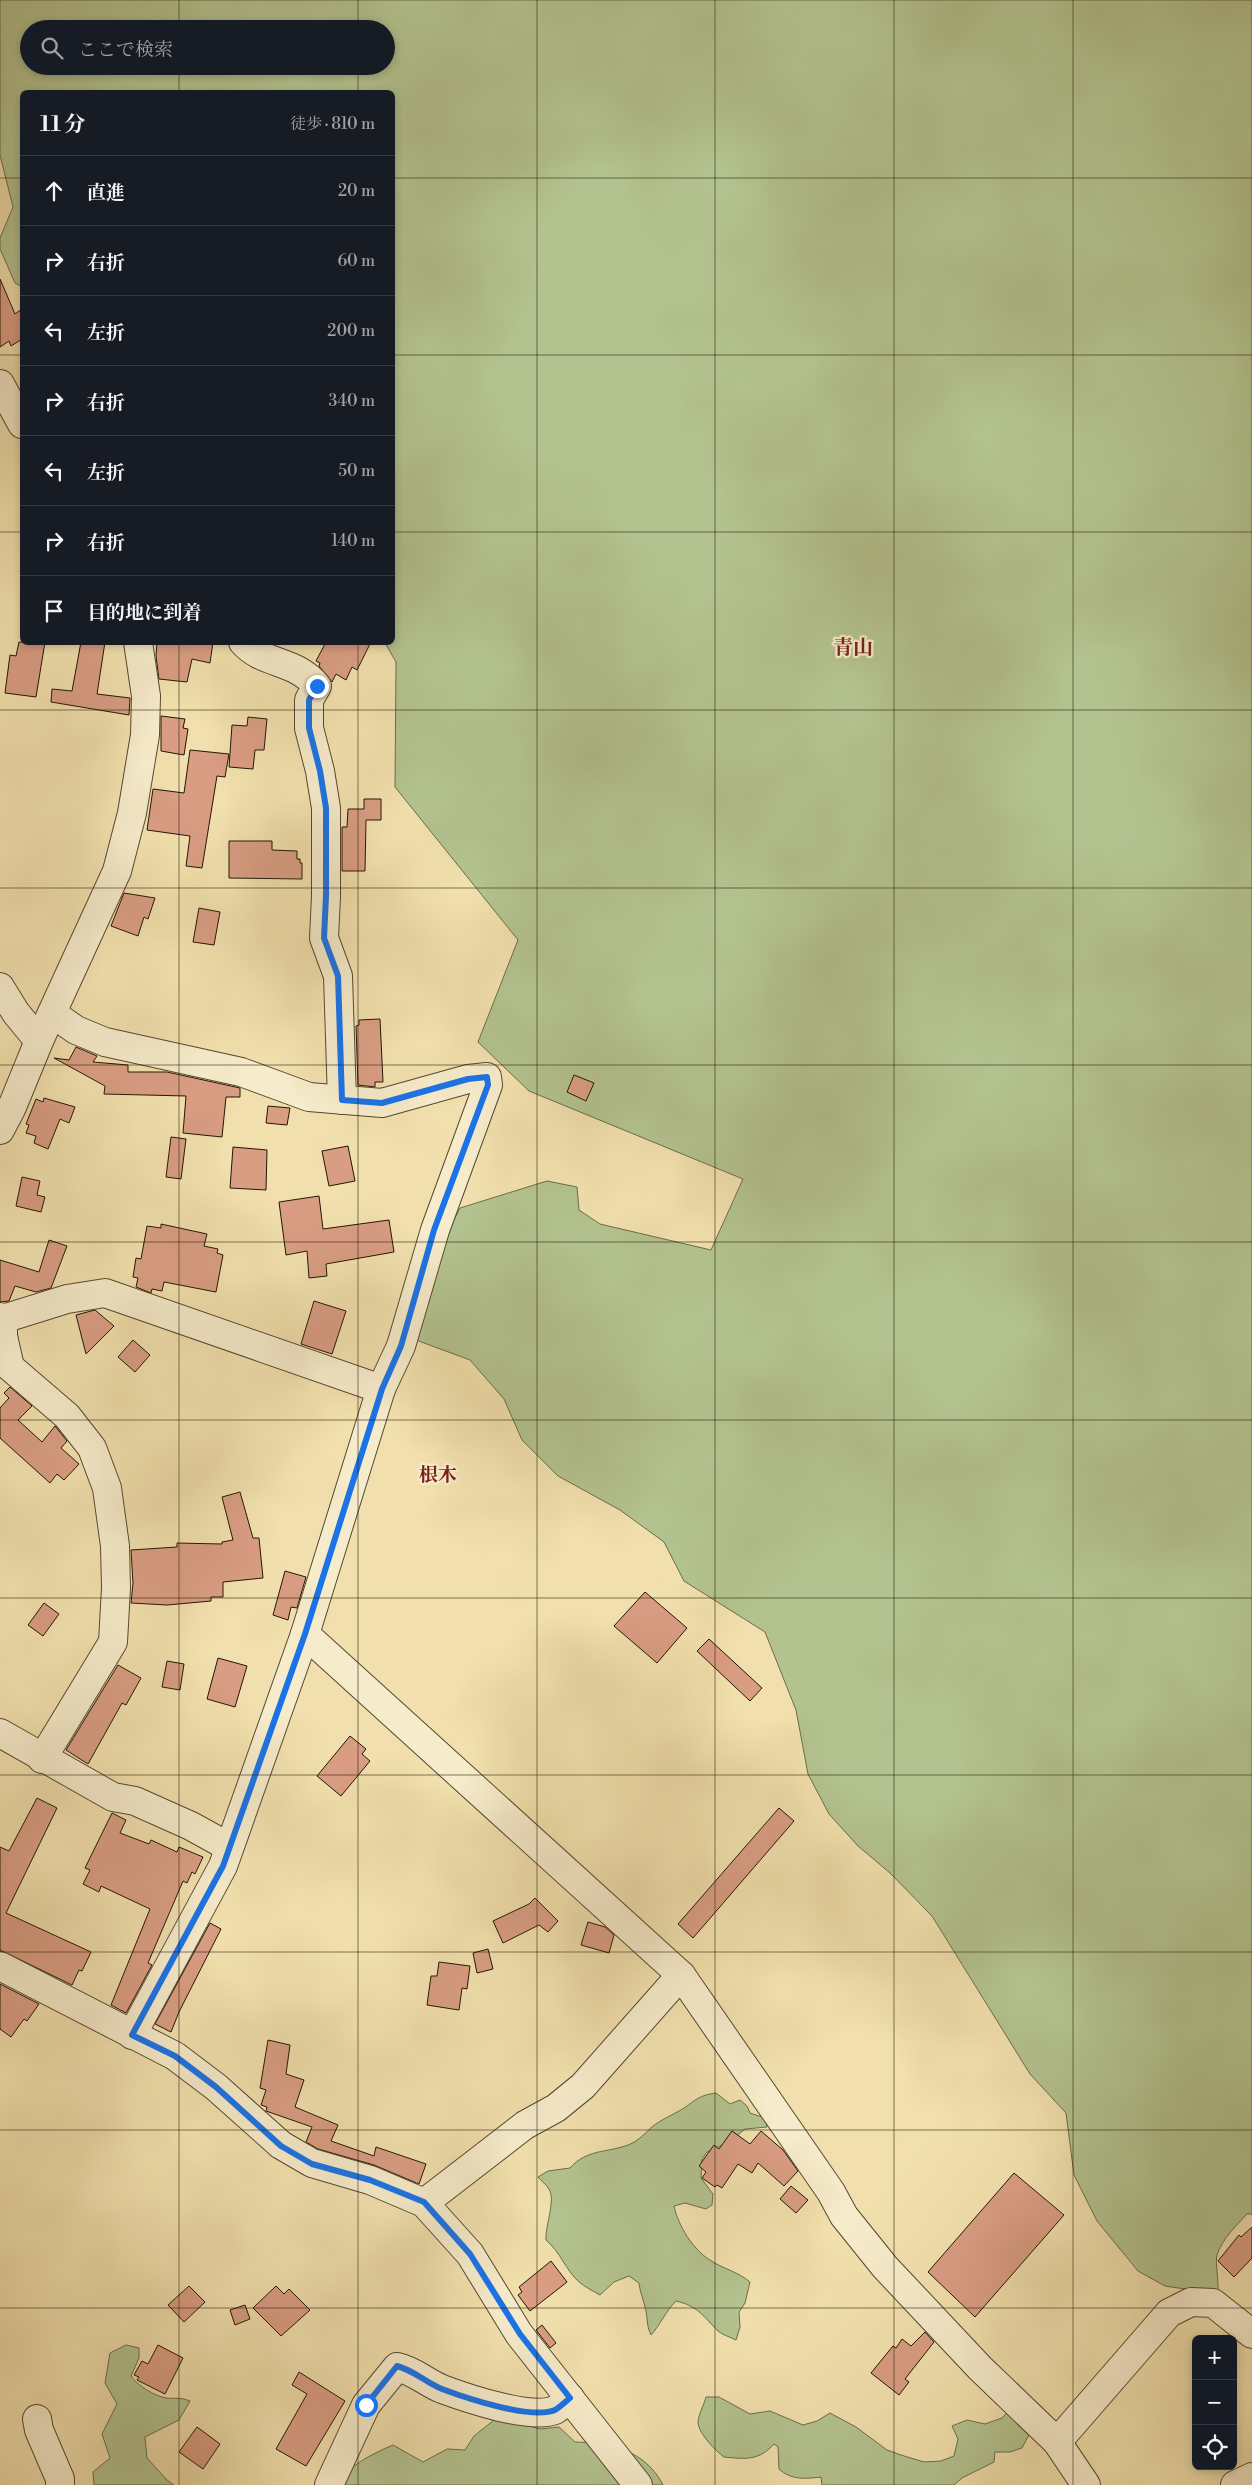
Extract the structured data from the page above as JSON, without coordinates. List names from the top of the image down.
{
  "districts": ["青山", "根木"],
  "page": {
    "search": "ここで検索",
    "heading": ["11 分", "徒歩 · 810 m"],
    "list": [
      ["直進", "20 m"],
      ["右折", "60 m"],
      ["左折", "200 m"],
      ["右折", "340 m"],
      ["左折", "50 m"],
      ["右折", "140 m"],
      "目的地に到着"
    ],
    "map_buttons": ["+", "−"]
  }
}
